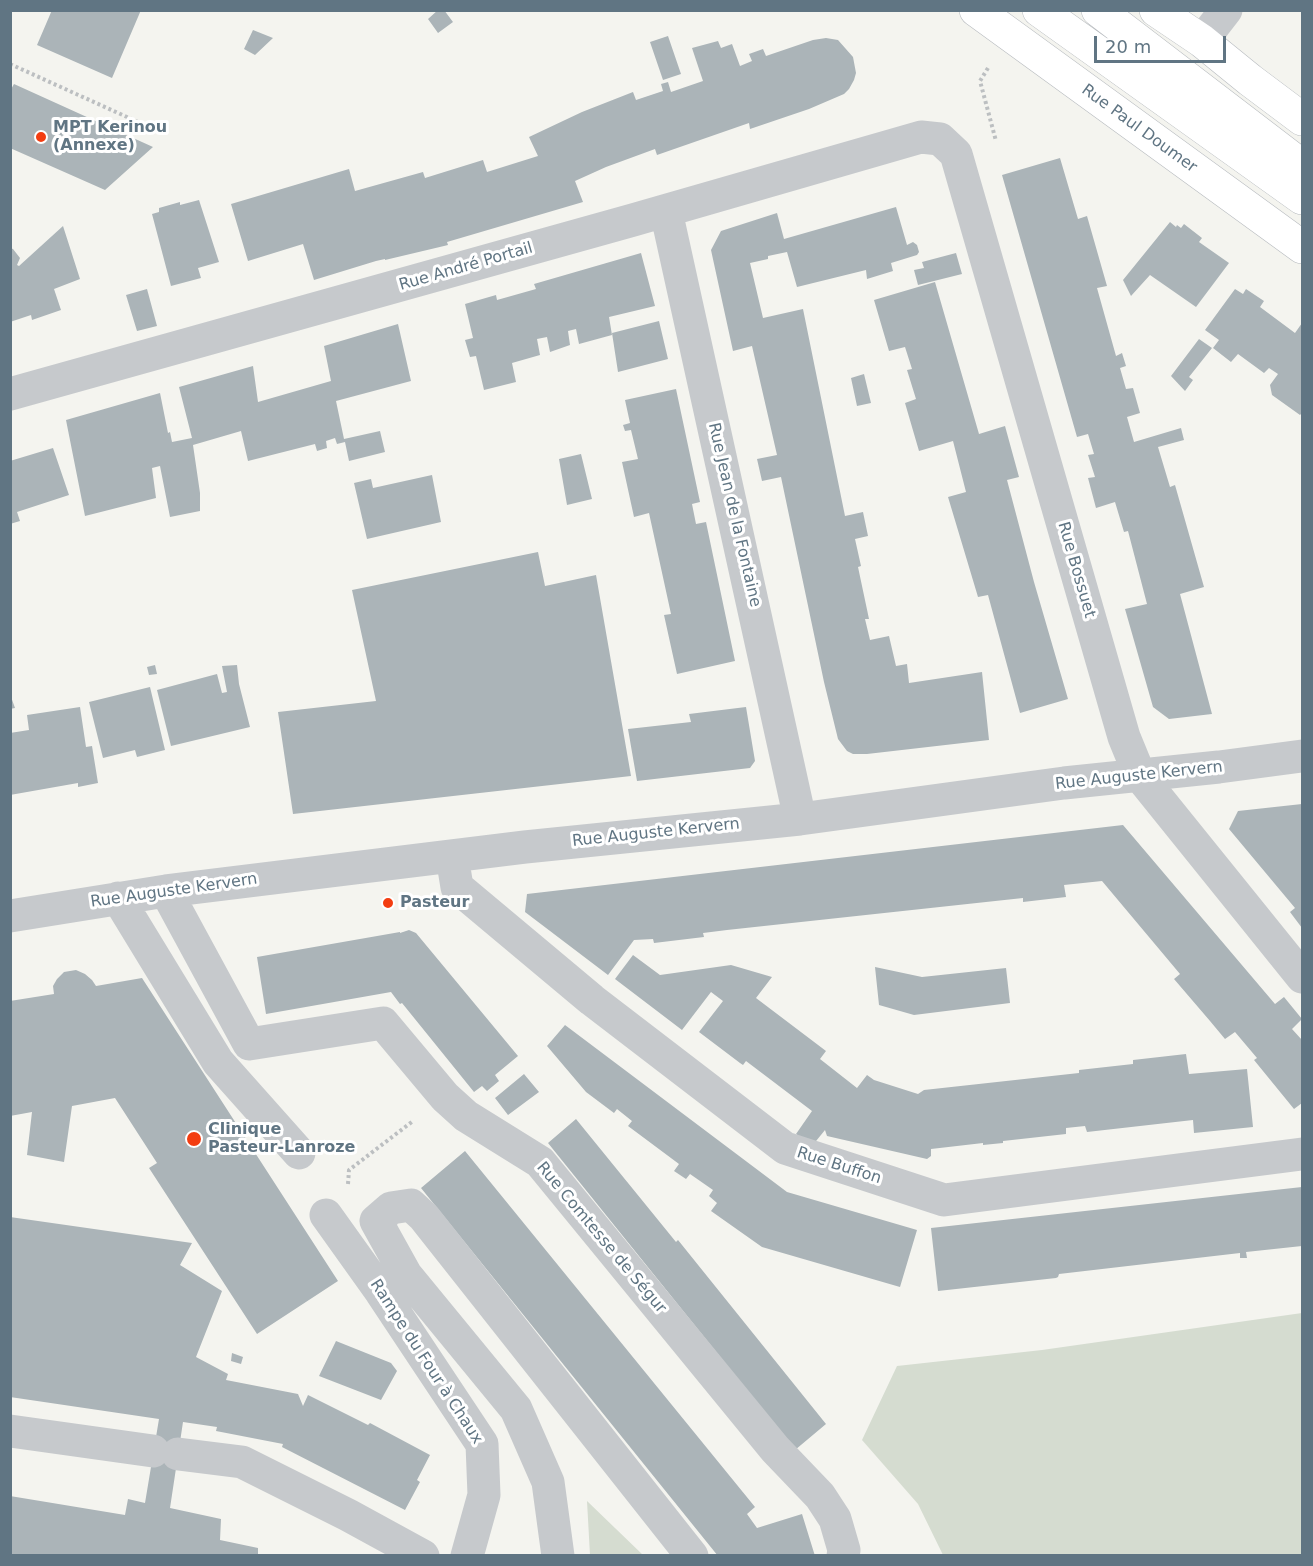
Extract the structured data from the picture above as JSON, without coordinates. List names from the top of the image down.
{
  "streets": {
    "main road": ["Rue Paul Doumer"],
    "street": [
      "Rue André Portail",
      "Rue Jean de la Fontaine",
      "Rue Bossuet",
      "Rue Auguste Kervern",
      "Rue Buffon",
      "Rue Comtesse de Ségur",
      "Rampe du Four à Chaux"
    ]
  },
  "crossings": [
    ["Rue André Portail", "Rue Jean de la Fontaine"],
    ["Rue André Portail", "Rue Bossuet"],
    ["Rue Jean de la Fontaine", "Rue Auguste Kervern"],
    ["Rue Bossuet", "Rue Auguste Kervern"],
    ["Rue Auguste Kervern", "Rue Buffon"],
    ["Rue Auguste Kervern", "Rue Comtesse de Ségur"]
  ],
  "places": ["MPT Kerinou (Annexe)", "Pasteur", "Clinique Pasteur-Lanroze"],
  "scale_bar": "20 m"
}
